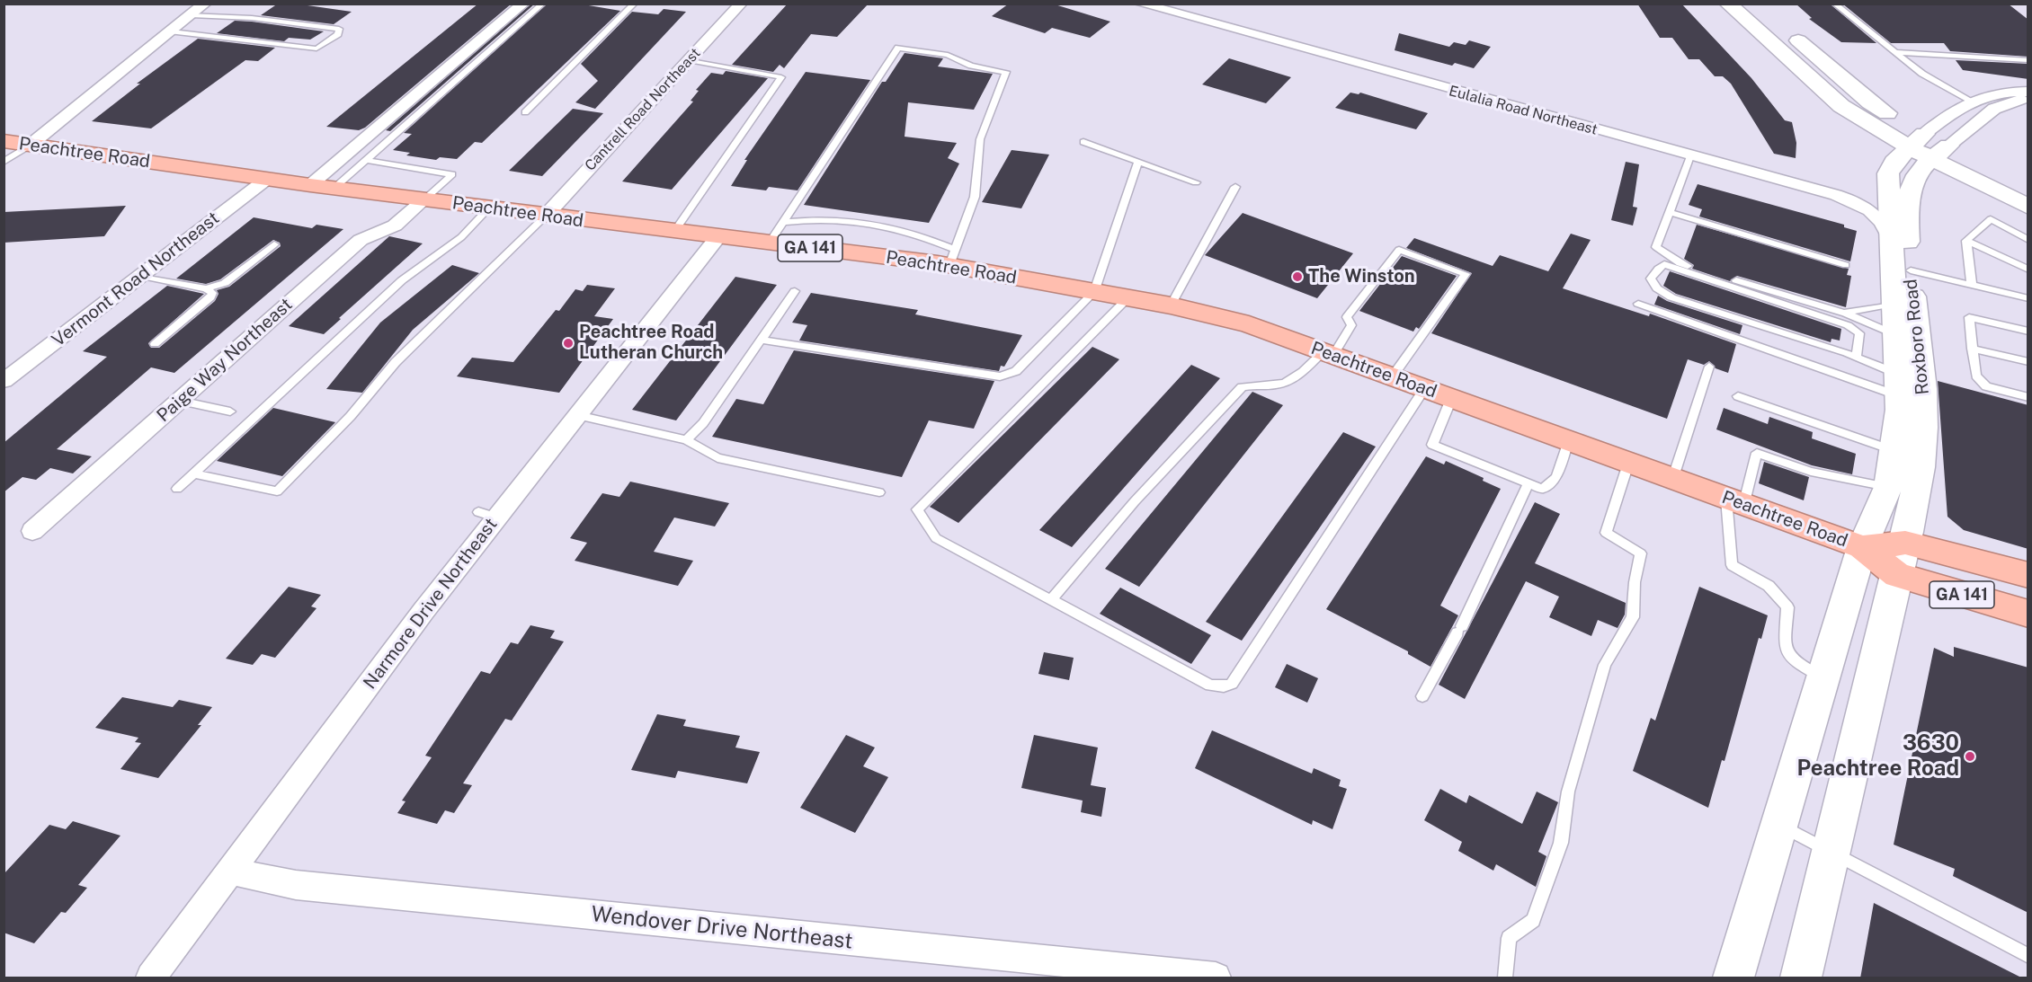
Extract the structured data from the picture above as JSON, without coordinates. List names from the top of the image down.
{
  "streets": {
    "highway": ["Peachtree Road", "GA 141"],
    "main road": ["Roxboro Road"],
    "street": [
      "Cantrell Road Northeast",
      "Eulalia Road Northeast",
      "Vermont Road Northeast",
      "Paige Way Northeast",
      "Narmore Drive Northeast",
      "Wendover Drive Northeast"
    ]
  },
  "crossings": [
    ["Cantrell Road Northeast", "Peachtree Road"],
    ["Eulalia Road Northeast", "Roxboro Road"],
    ["Peachtree Road", "GA 141"],
    ["Peachtree Road", "Vermont Road Northeast"],
    ["Peachtree Road", "Roxboro Road"],
    ["Peachtree Road", "Paige Way Northeast"],
    ["Peachtree Road", "Narmore Drive Northeast"],
    ["GA 141", "Roxboro Road"],
    ["Narmore Drive Northeast", "Wendover Drive Northeast"]
  ],
  "places": ["The Winston", "Peachtree Road Lutheran Church", "3630 Peachtree Road"]
}
